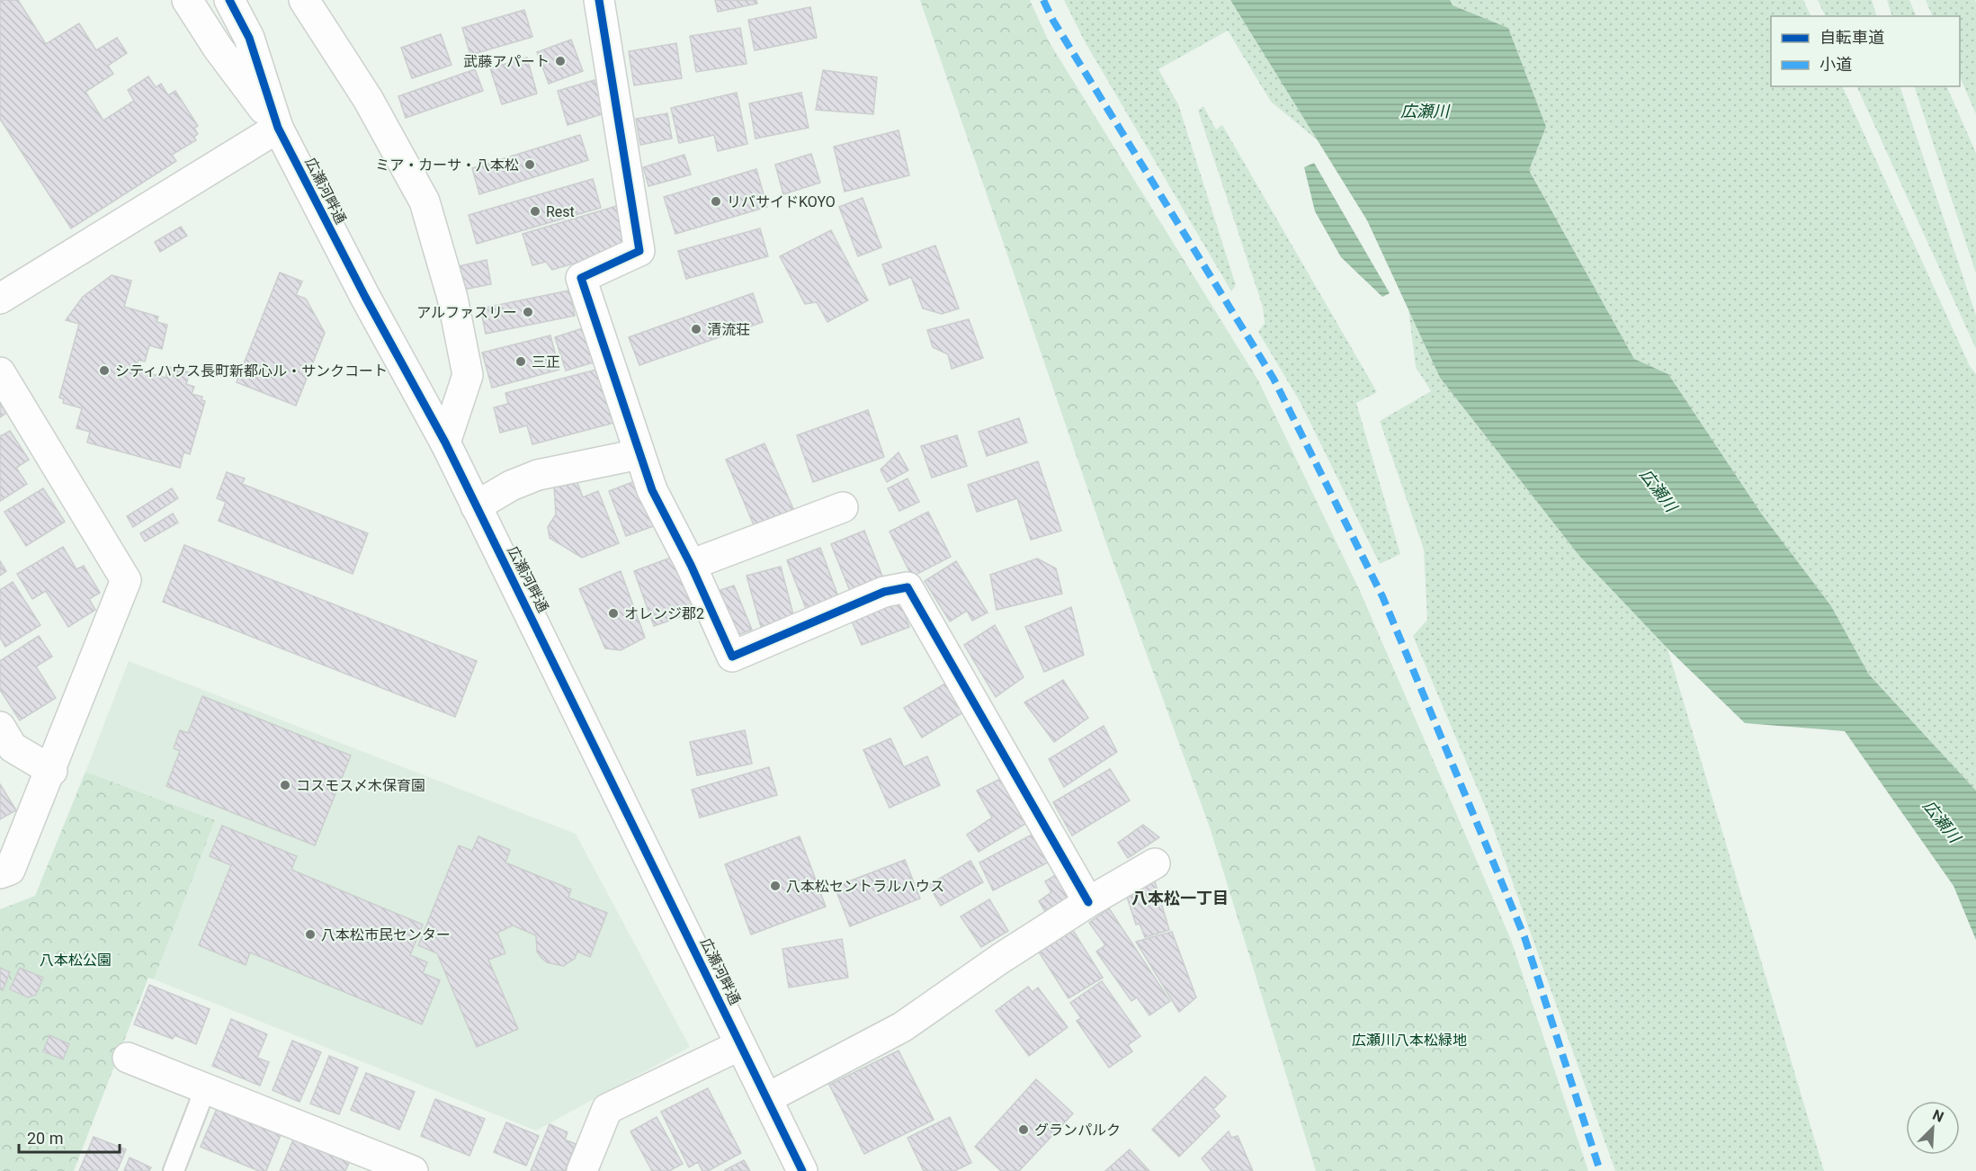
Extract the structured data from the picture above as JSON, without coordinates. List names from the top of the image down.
{
  "streets": {
    "street": ["広瀬河畔通"]
  },
  "districts": ["八本松一丁目"],
  "water": ["広瀬川"],
  "parks": ["八本松公園", "広瀬川八本松緑地"],
  "places": [
    "武藤アパート",
    "ミア・カーサ・八本松",
    "リバサイドKOYO",
    "Rest",
    "アルファスリー",
    "清流荘",
    "三正",
    "シティハウス長町新都心ル・サンクコート",
    "オレンジ郡2",
    "コスモス〆木保育園",
    "八本松セントラルハウス",
    "八本松市民センター",
    "グランパルク"
  ],
  "legend": ["自転車道", "小道"],
  "scale_bar": "20 m",
  "north": "top right"
}
